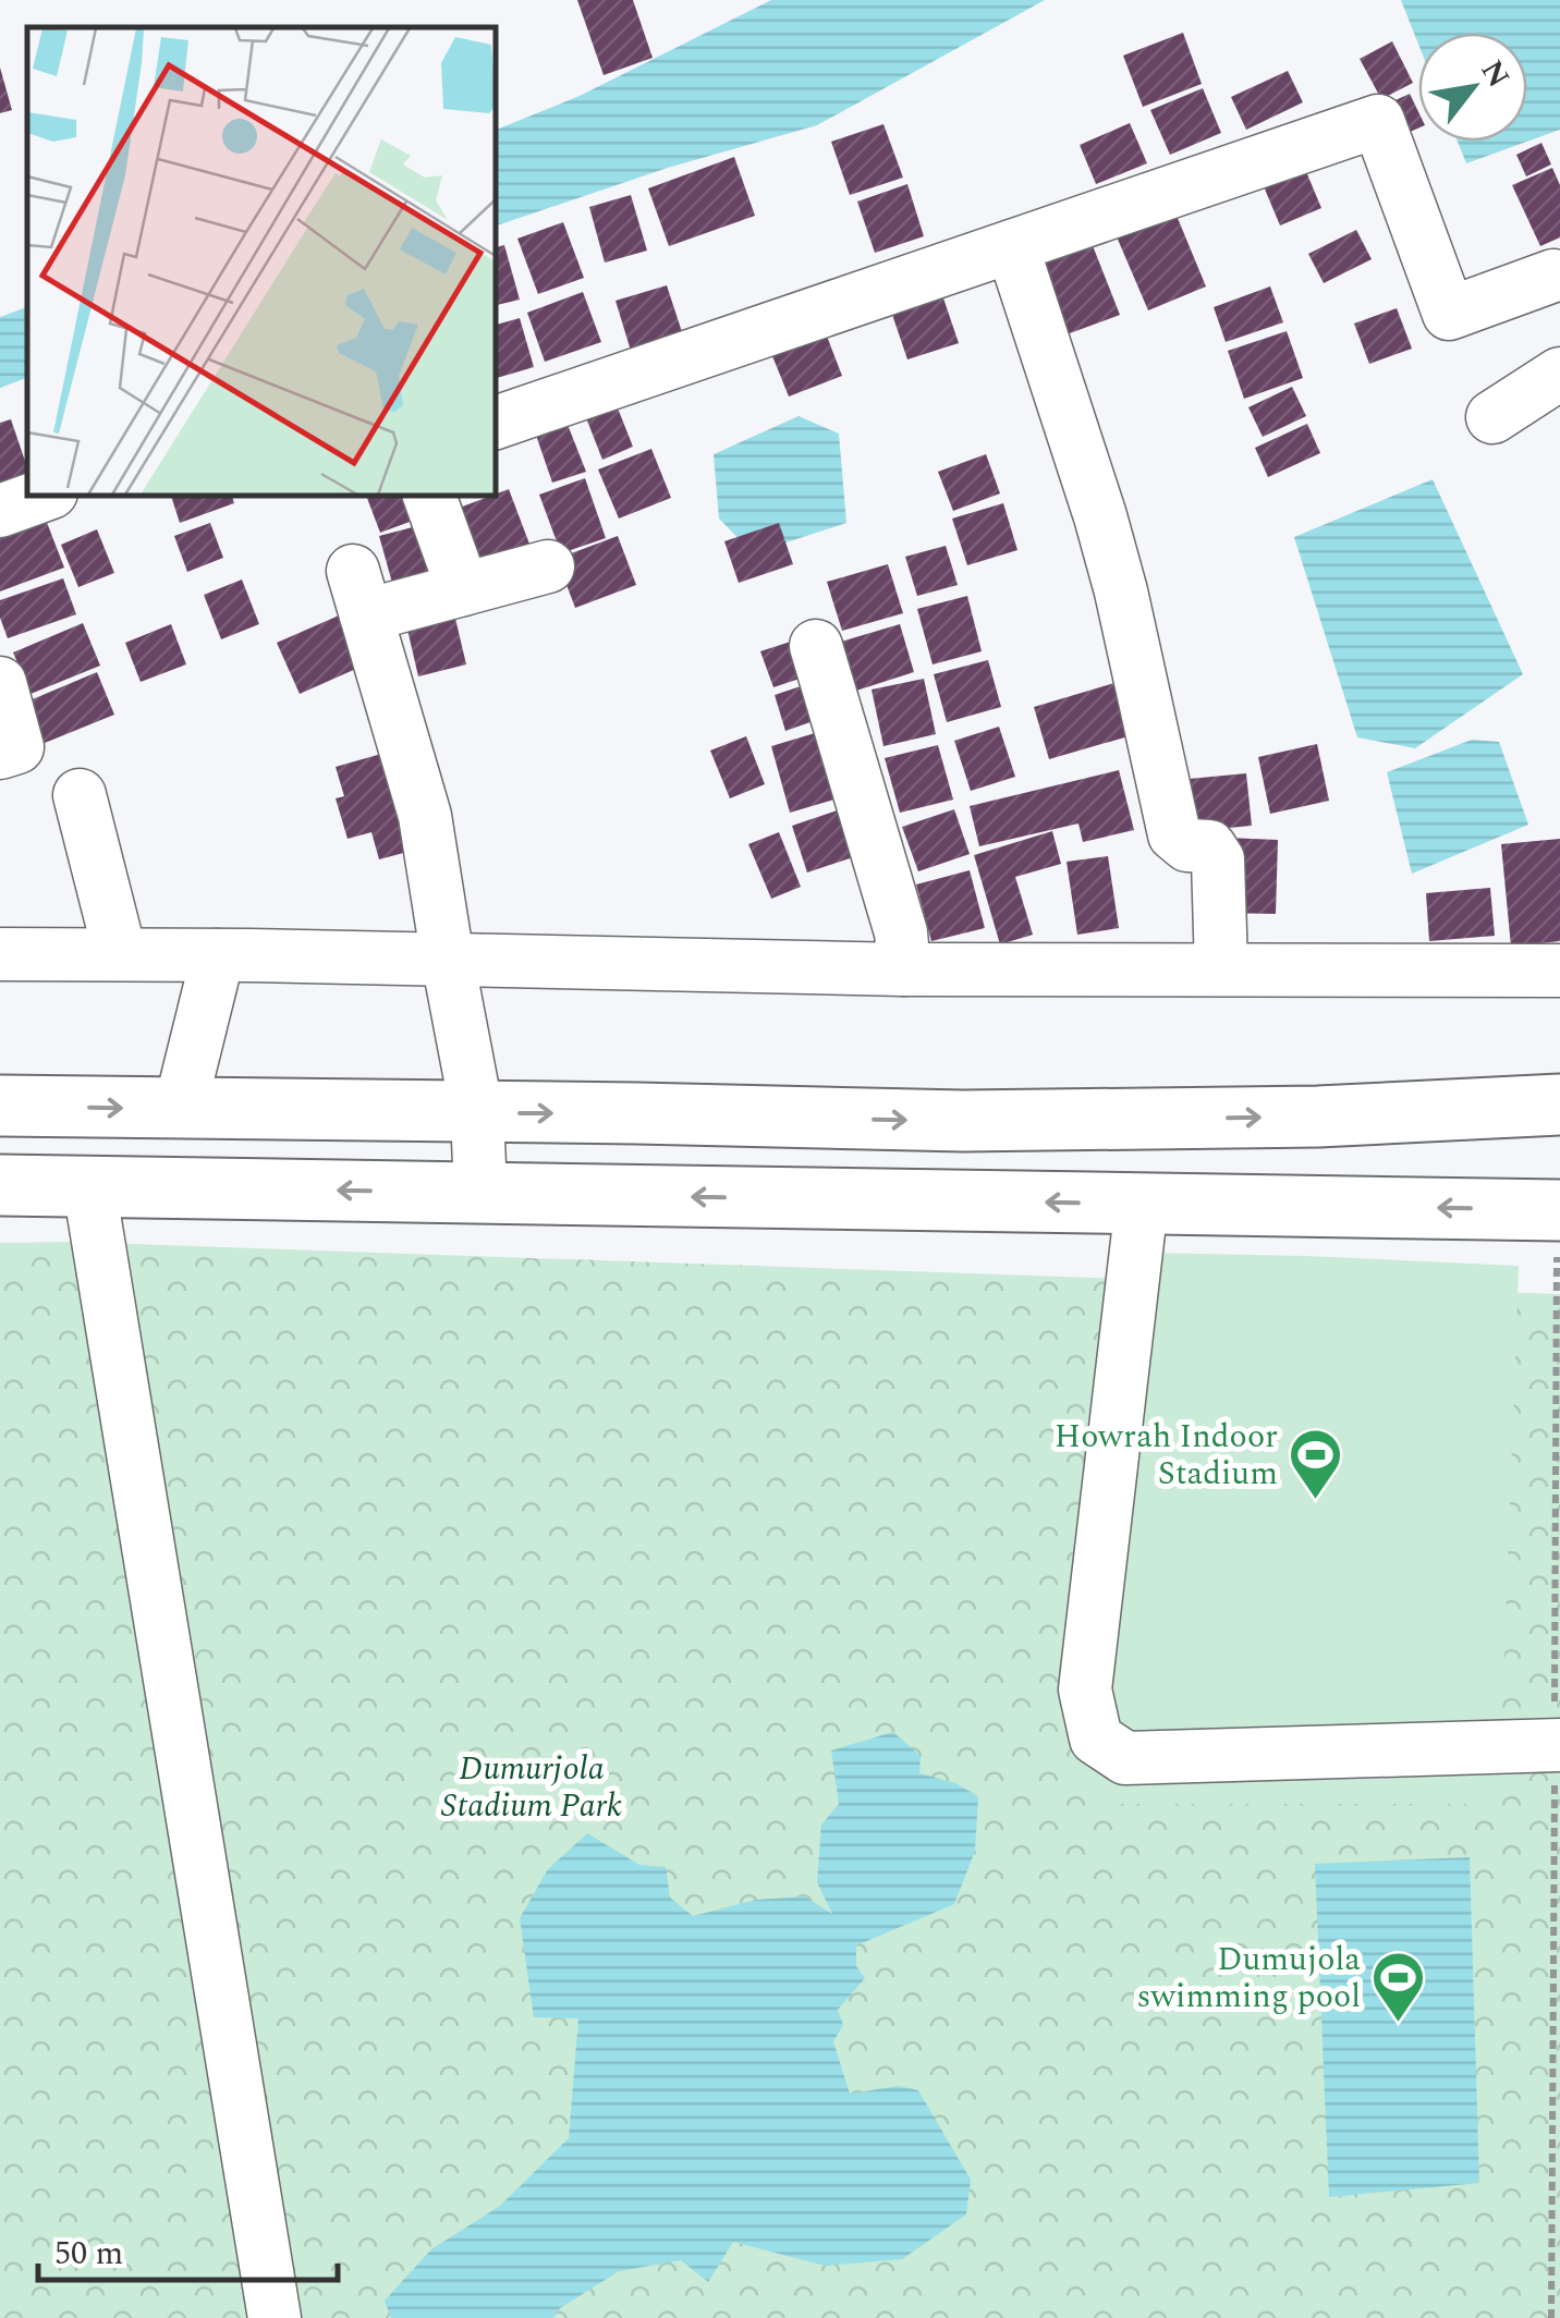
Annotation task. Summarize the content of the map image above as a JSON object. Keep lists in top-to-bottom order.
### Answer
{
  "parks": ["Dumurjola Stadium Park"],
  "places": {
    "sports": ["Howrah Indoor Stadium", "Dumujola swimming pool"]
  },
  "scale_bar": "50 m",
  "north": "top right"
}
